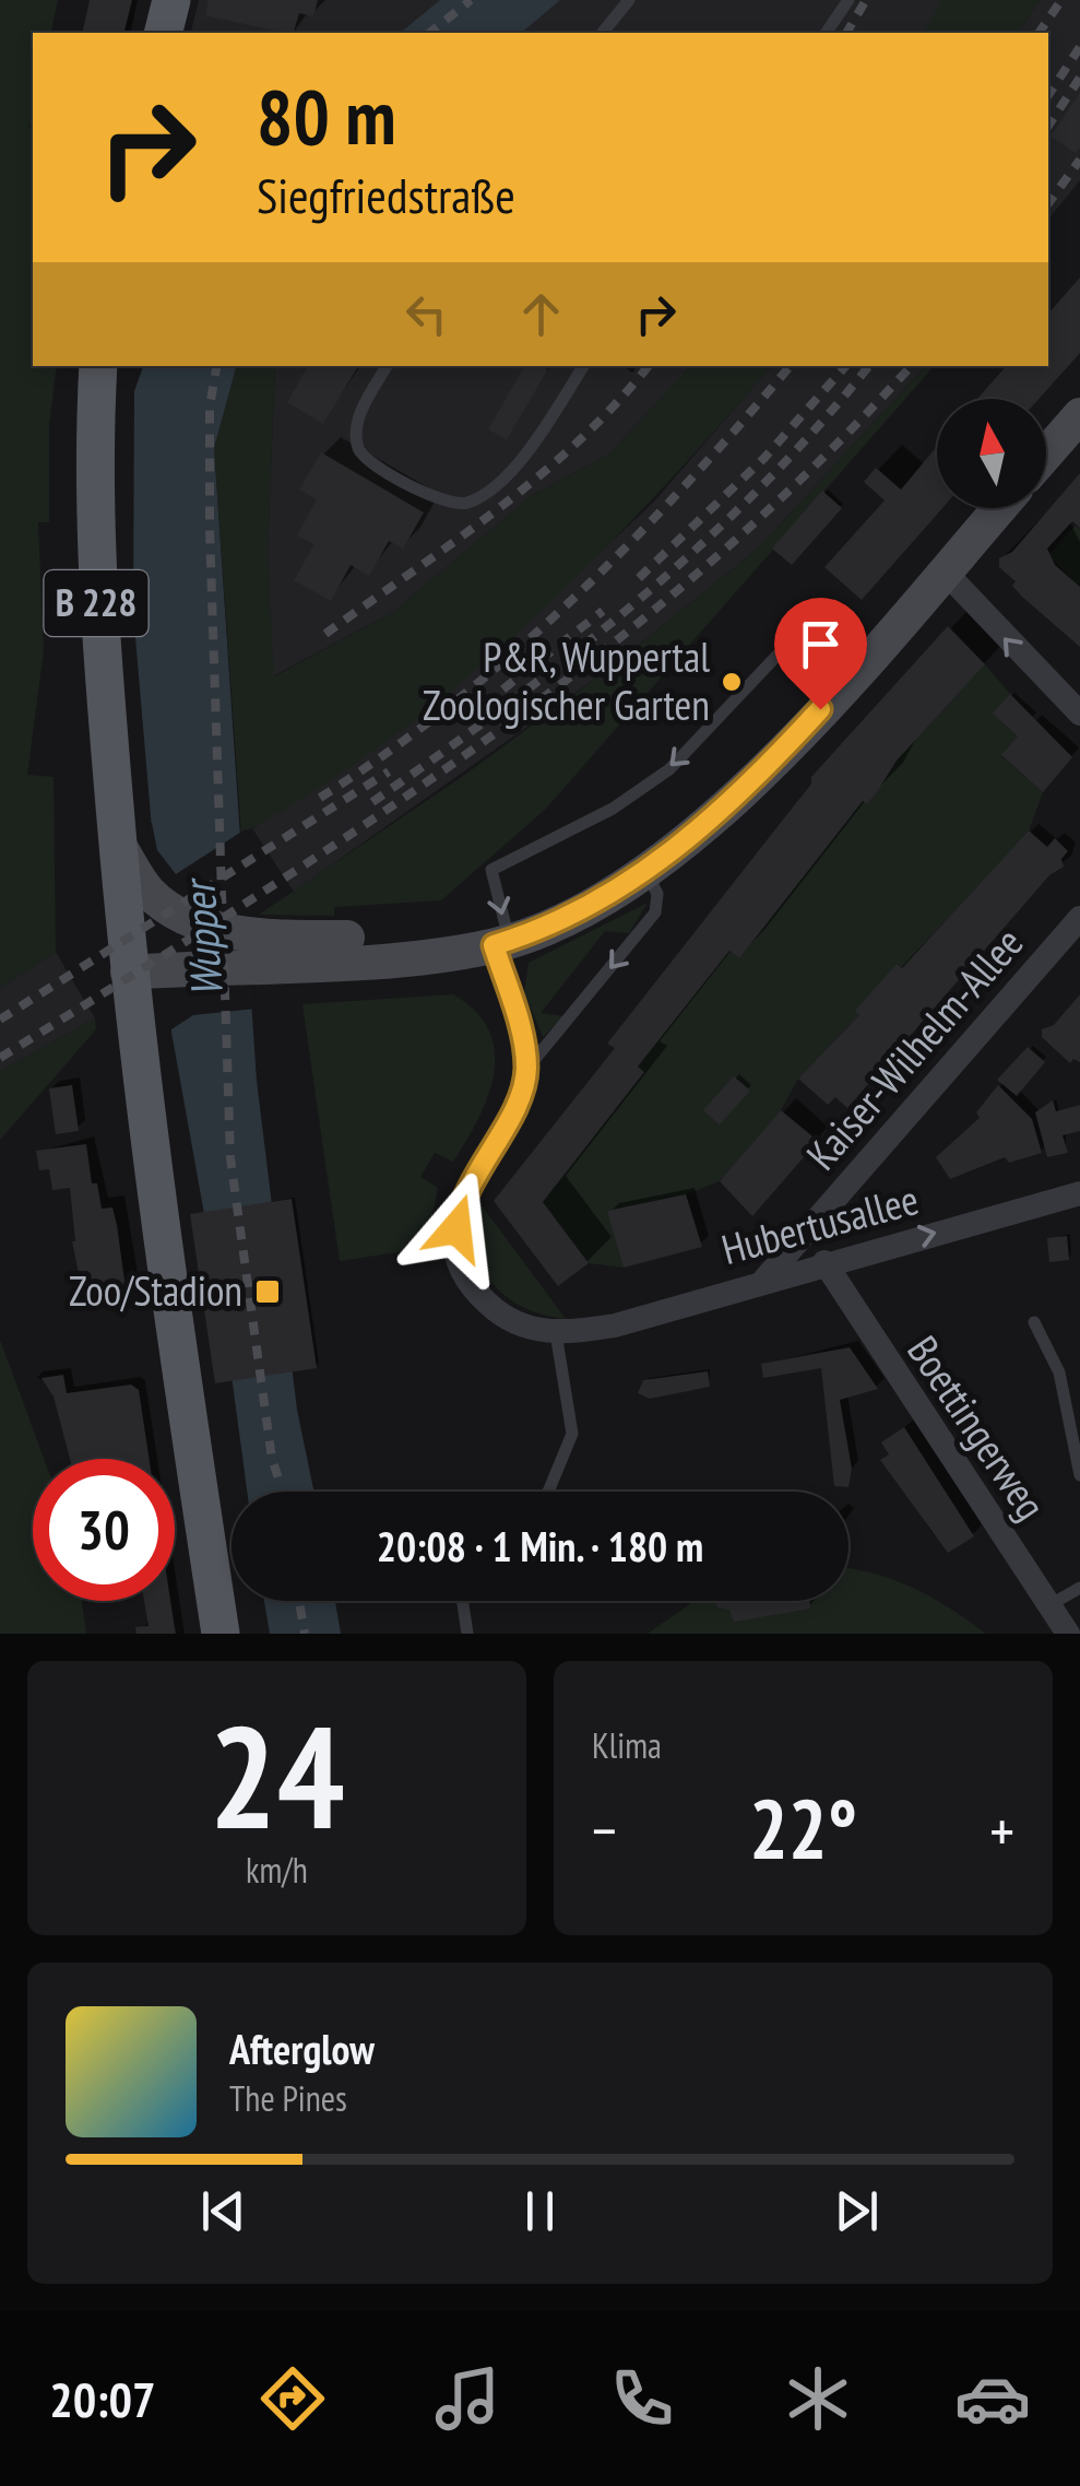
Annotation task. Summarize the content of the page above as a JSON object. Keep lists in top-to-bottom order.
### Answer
{
  "streets": {
    "main road": ["B 228"],
    "street": ["Kaiser-Wilhelm-Allee", "Hubertusallee", "Boettingerweg"]
  },
  "crossings": [
    ["Kaiser-Wilhelm-Allee", "Hubertusallee"],
    ["Hubertusallee", "Boettingerweg"]
  ],
  "one_way": ["Hubertusallee"],
  "water": ["Wupper"],
  "places": {
    "other": ["P&R, Wuppertal Zoologischer Garten"],
    "transit": ["Zoo/Stadion"]
  },
  "north": "top",
  "page": {
    "turn": ["80 m", "Siegfriedstraße"],
    "limit": "30",
    "trip": "20:08 · 1 Min. · 180 m",
    "tile": [
      ["24", "km/h"],
      "Klima"
    ],
    "heat": ["−", "22°", "+"],
    "song": ["Afterglow", "The Pines"],
    "tabs": "20:07"
  }
}
